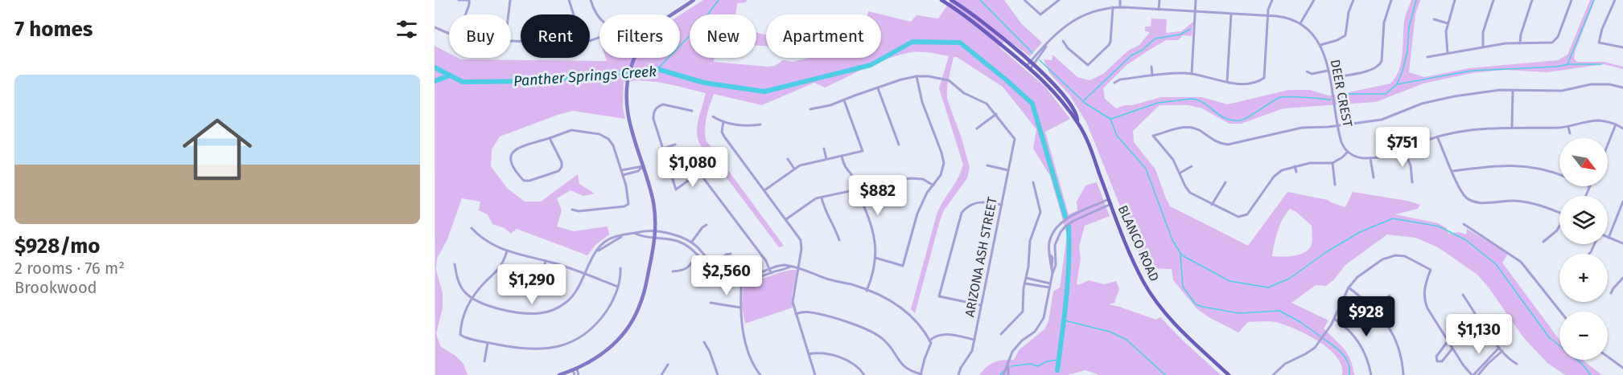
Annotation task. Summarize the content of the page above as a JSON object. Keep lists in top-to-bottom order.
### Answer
{
  "streets": {
    "main road": ["BLANCO ROAD"],
    "street": ["DEER CREST", "ARIZONA ASH STREET"]
  },
  "water": ["Panther Springs Creek"],
  "north": "bottom right",
  "page": {
    "heading": "7 homes",
    "chip": [
      "Buy",
      "Rent",
      "Filters",
      "New",
      "Apartment"
    ],
    "list": [
      {
        "name": "$928/mo",
        "note": "2 rooms · 76 m² · Brookwood"
      }
    ],
    "price": [
      "$751",
      "$1,080",
      "$882",
      "$2,560",
      "$1,290",
      "$928",
      "$1,130"
    ],
    "map_buttons": ["+", "−"]
  }
}
